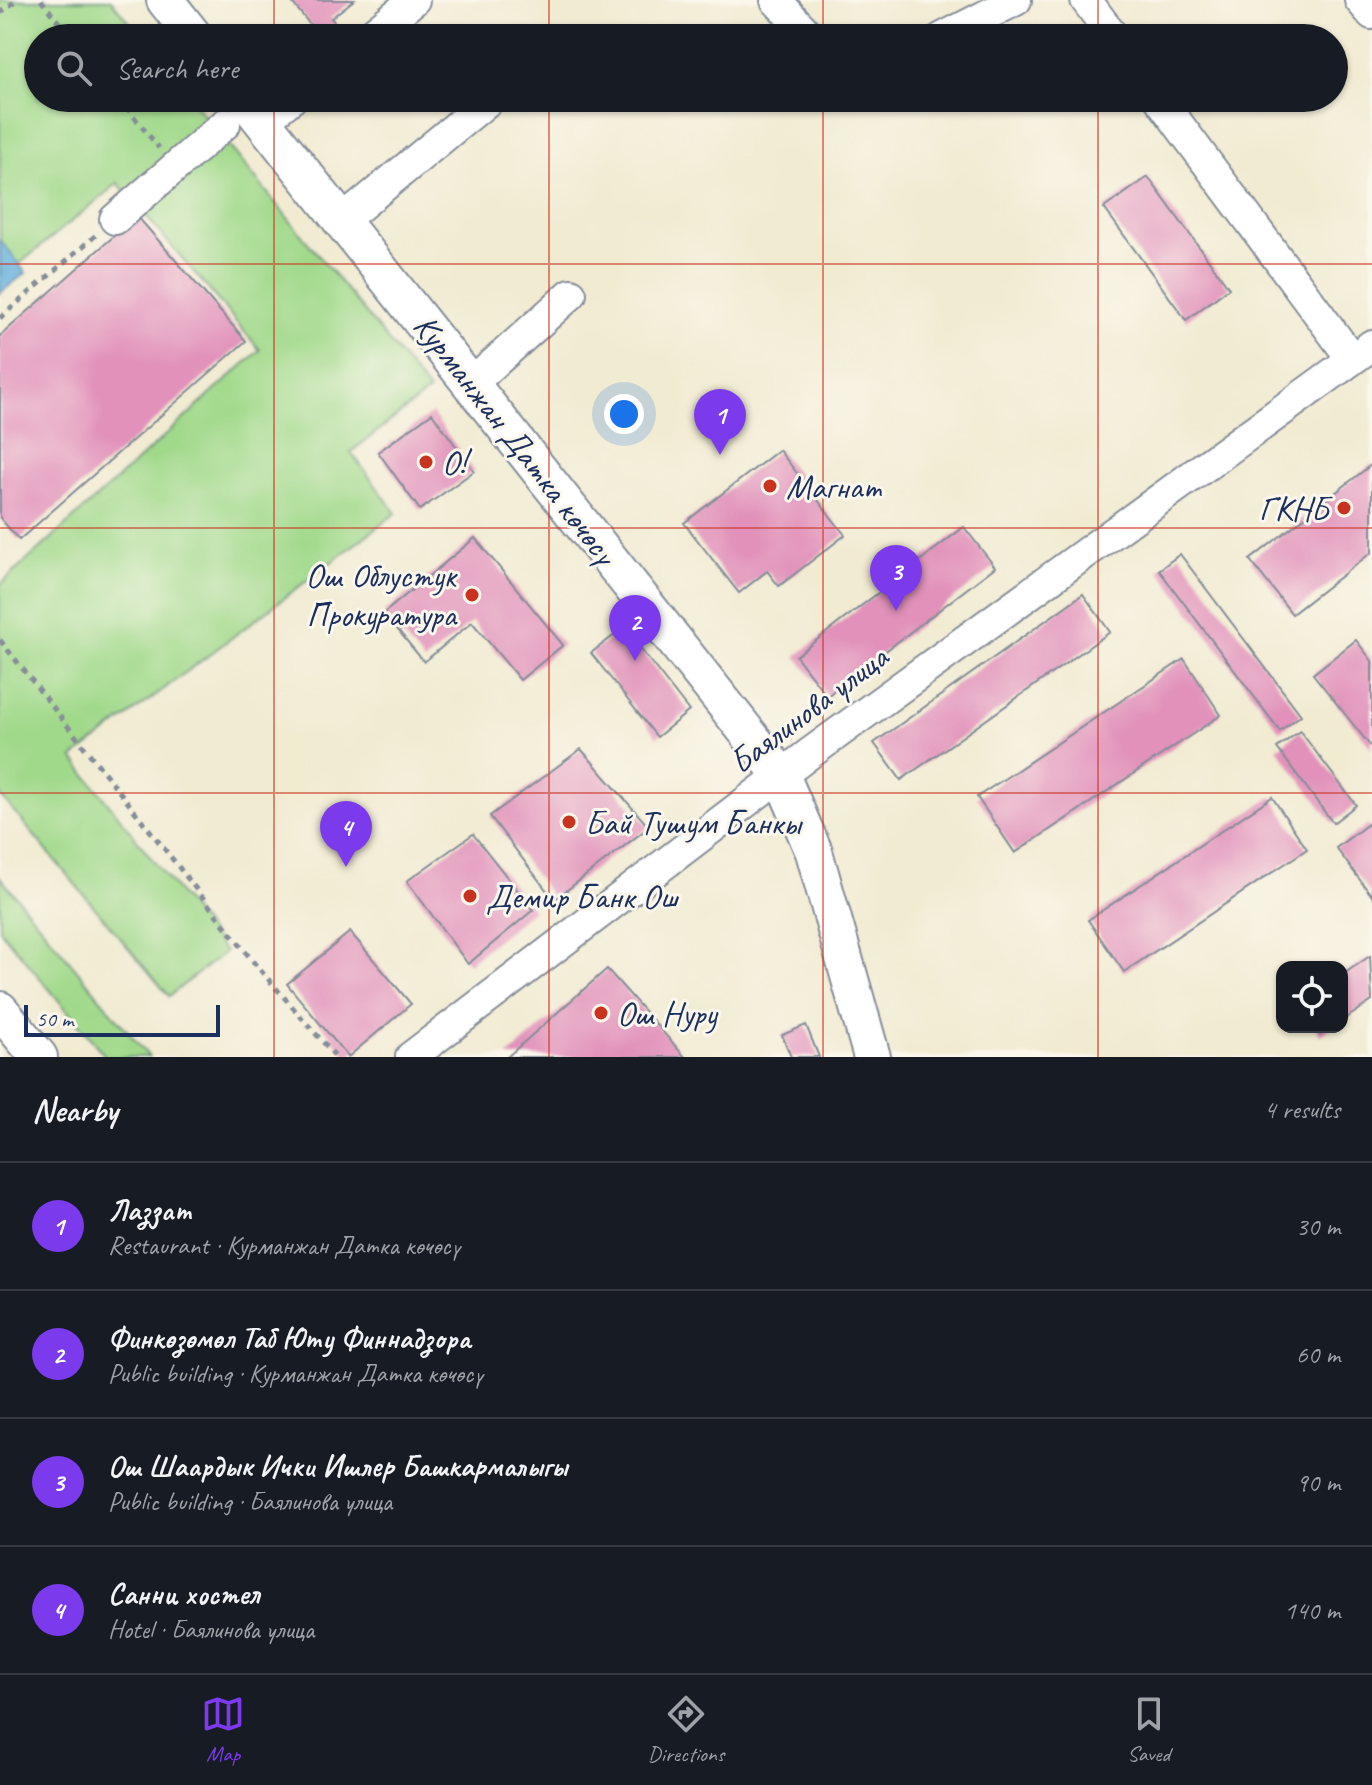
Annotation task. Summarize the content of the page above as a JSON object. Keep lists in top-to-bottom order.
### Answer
{
  "streets": {
    "main road": ["Курманжан Датка көчөсү"],
    "street": ["Баялинова улица"]
  },
  "crossings": [
    ["Курманжан Датка көчөсү", "Баялинова улица"]
  ],
  "places": [
    "О!",
    "Магнат",
    "ГКНБ",
    "Ош Облустук Прокуратура",
    "Бай Тушум Банкы",
    "Демир Банк Ош",
    "Ош Нуру"
  ],
  "scale_bar": "50 m",
  "page": {
    "search": "Search here",
    "pins": [
      "1",
      "3",
      "2",
      "4"
    ],
    "scale": "50 m",
    "heading": ["Nearby", "4 results"],
    "list": [
      {
        "mark": "1",
        "name": "Лаззат",
        "note": "Restaurant · Курманжан Датка көчөсү",
        "value": "30 m"
      },
      {
        "mark": "2",
        "name": "Финкөзөмөл Таб Юту Финнадзора",
        "note": "Public building · Курманжан Датка көчөсү",
        "value": "60 m"
      },
      {
        "mark": "3",
        "name": "Ош Шаардык Ички Ишлер Башкармалыгы",
        "note": "Public building · Баялинова улица",
        "value": "90 m"
      },
      {
        "mark": "4",
        "name": "Санни хостел",
        "note": "Hotel · Баялинова улица",
        "value": "140 m"
      }
    ],
    "nav": ["Map", "Directions", "Saved"]
  }
}
